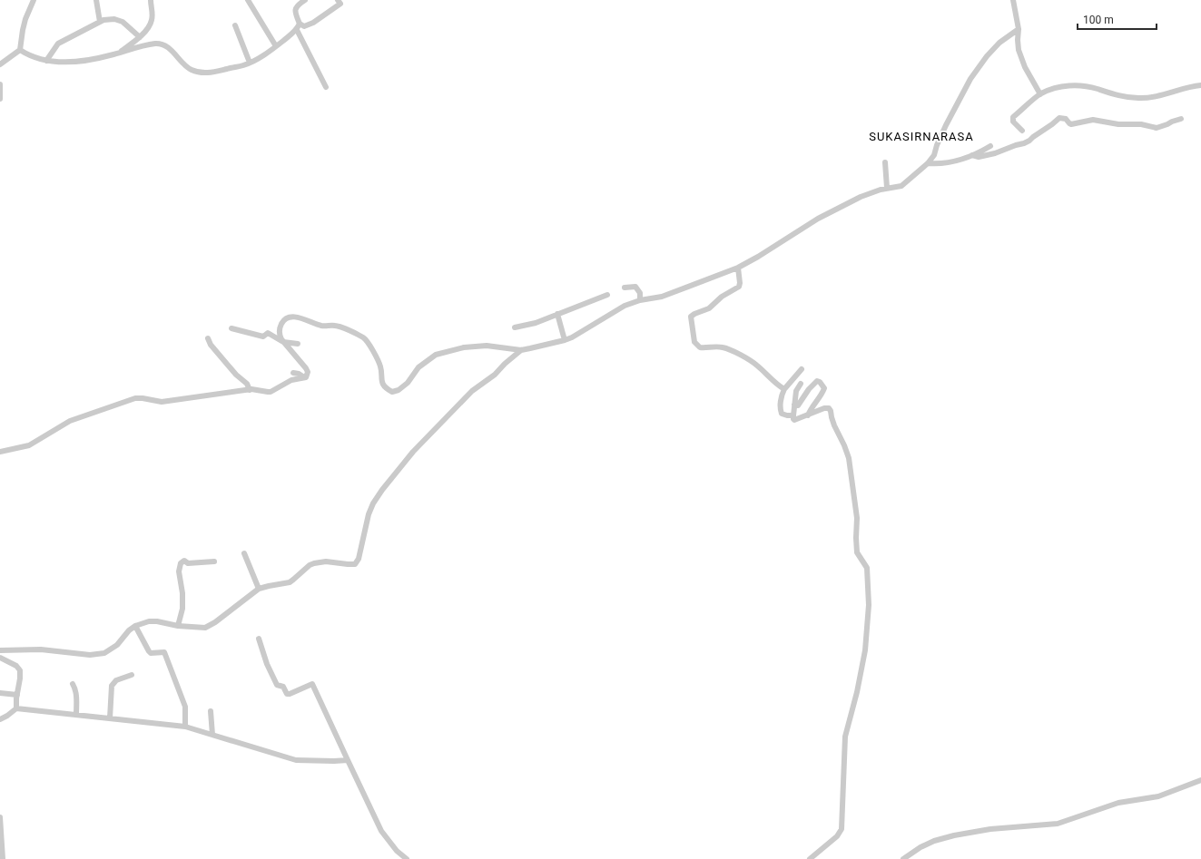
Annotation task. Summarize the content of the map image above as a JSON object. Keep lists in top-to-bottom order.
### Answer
{
  "districts": ["SUKASIRNARASA"],
  "scale_bar": "100 m"
}
